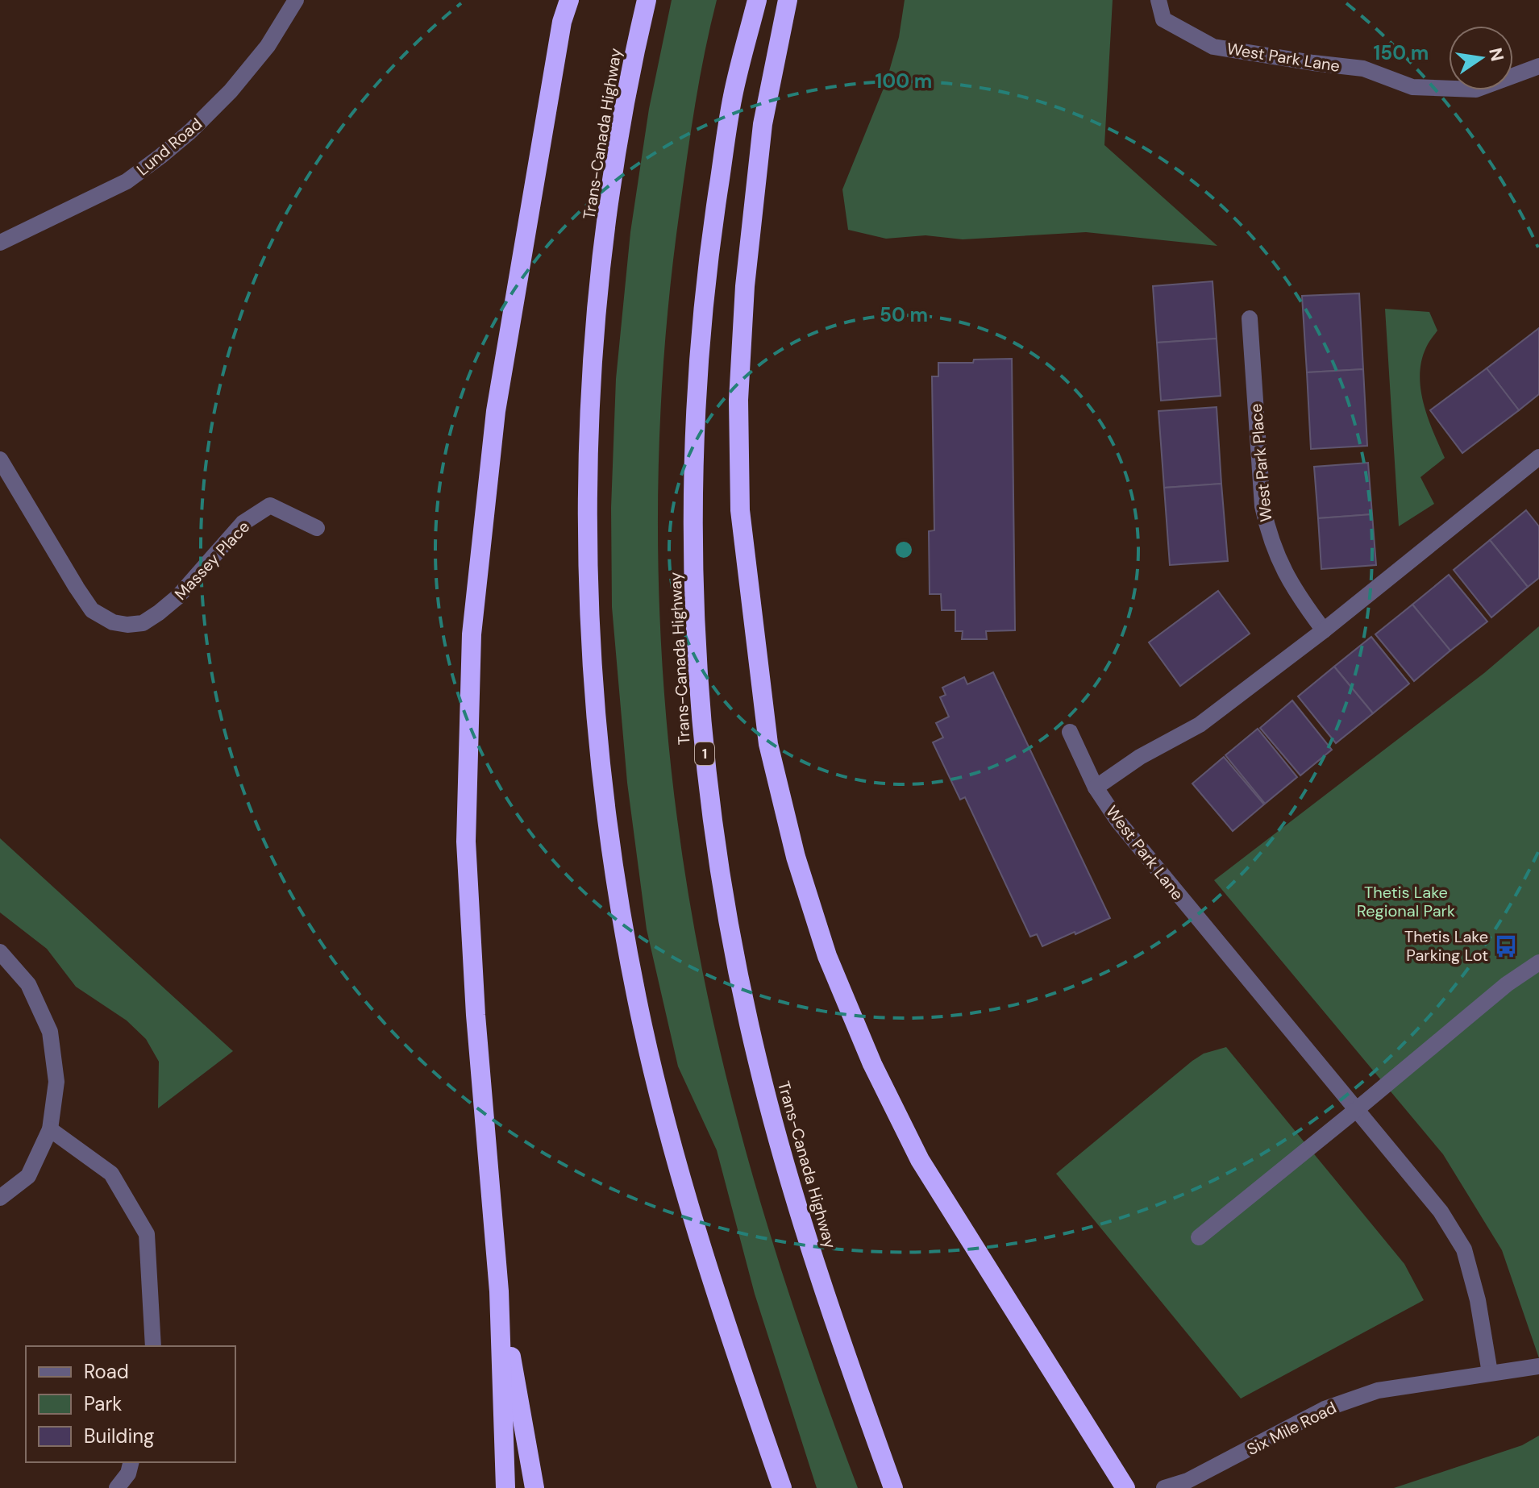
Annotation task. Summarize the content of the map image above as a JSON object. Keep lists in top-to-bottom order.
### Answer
{
  "streets": {
    "highway": ["Trans-Canada Highway", "1"],
    "street": [
      "West Park Lane",
      "Lund Road",
      "West Park Place",
      "Massey Place",
      "Six Mile Road"
    ]
  },
  "crossings": [
    ["West Park Lane", "West Park Place"],
    ["West Park Lane", "Six Mile Road"]
  ],
  "parks": ["Thetis Lake Regional Park"],
  "places": {
    "bus stop": ["Thetis Lake Parking Lot"]
  },
  "legend": ["Road", "Park", "Building"],
  "north": "right",
  "rings": ["150 m", "100 m", "50 m"]
}
